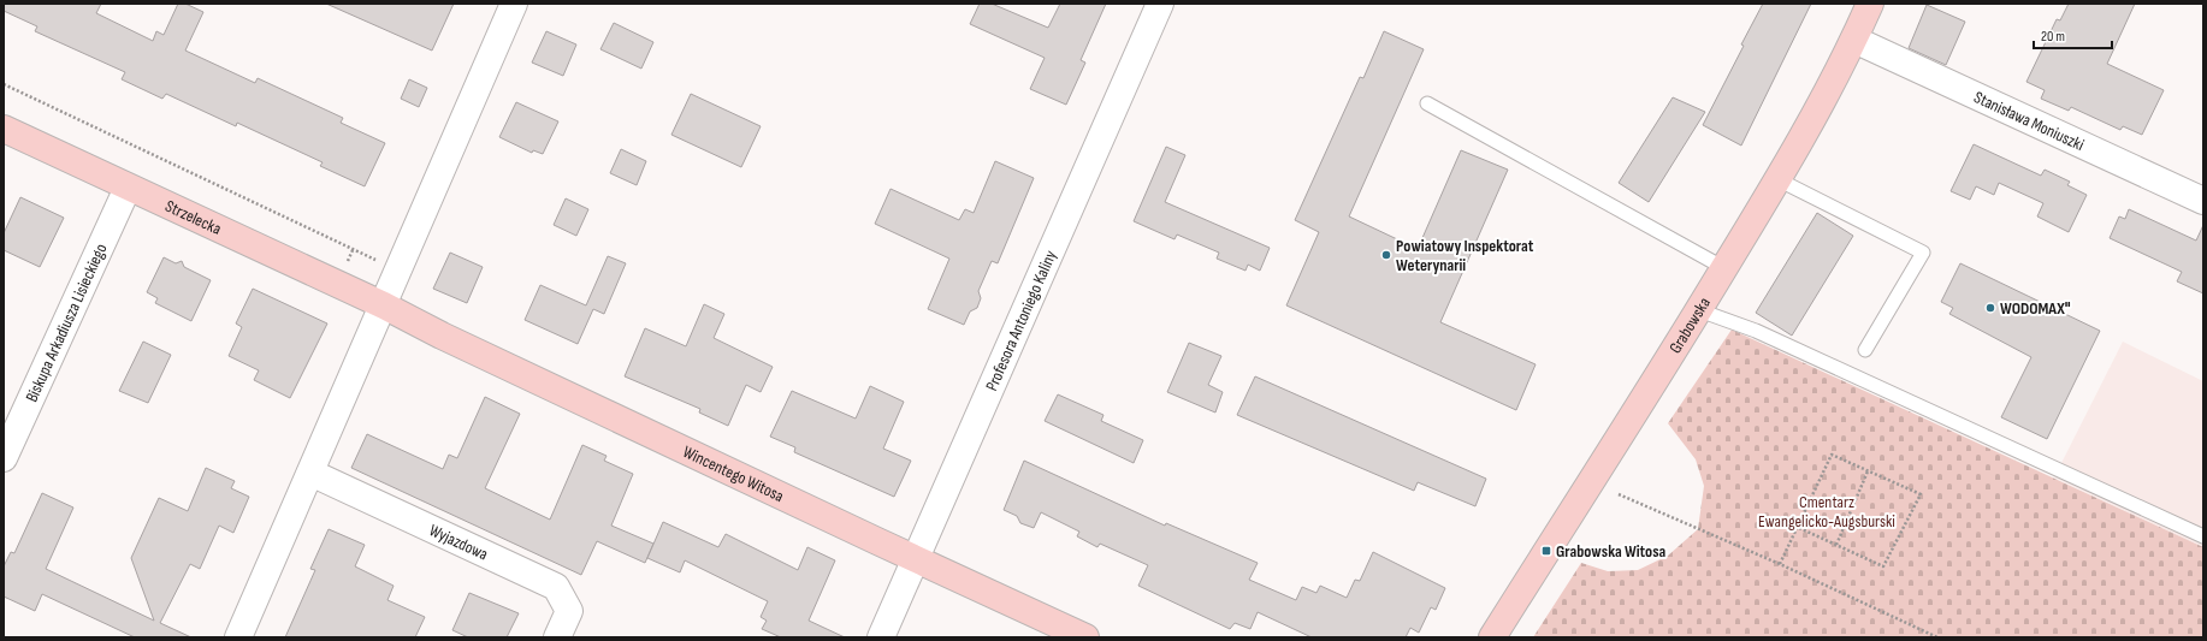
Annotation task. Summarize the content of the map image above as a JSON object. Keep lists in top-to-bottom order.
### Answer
{
  "streets": {
    "street": [
      "Stanisława Moniuszki",
      "Strzelecka",
      "Profesora Antoniego Kaliny",
      "Biskupa Arkadiusza Lisieckiego",
      "Grabowska",
      "Wincentego Witosa",
      "Wyjazdowa"
    ]
  },
  "crossings": [
    ["Stanisława Moniuszki", "Grabowska"],
    ["Strzelecka", "Biskupa Arkadiusza Lisieckiego"],
    ["Strzelecka", "Wincentego Witosa"],
    ["Profesora Antoniego Kaliny", "Wincentego Witosa"]
  ],
  "parks": ["Cmentarz Ewangelicko-Augsburski"],
  "places": {
    "other": ["Powiatowy Inspektorat Weterynarii", "WODOMAX\""],
    "transit": ["Grabowska Witosa"]
  },
  "scale_bar": "20 m"
}
